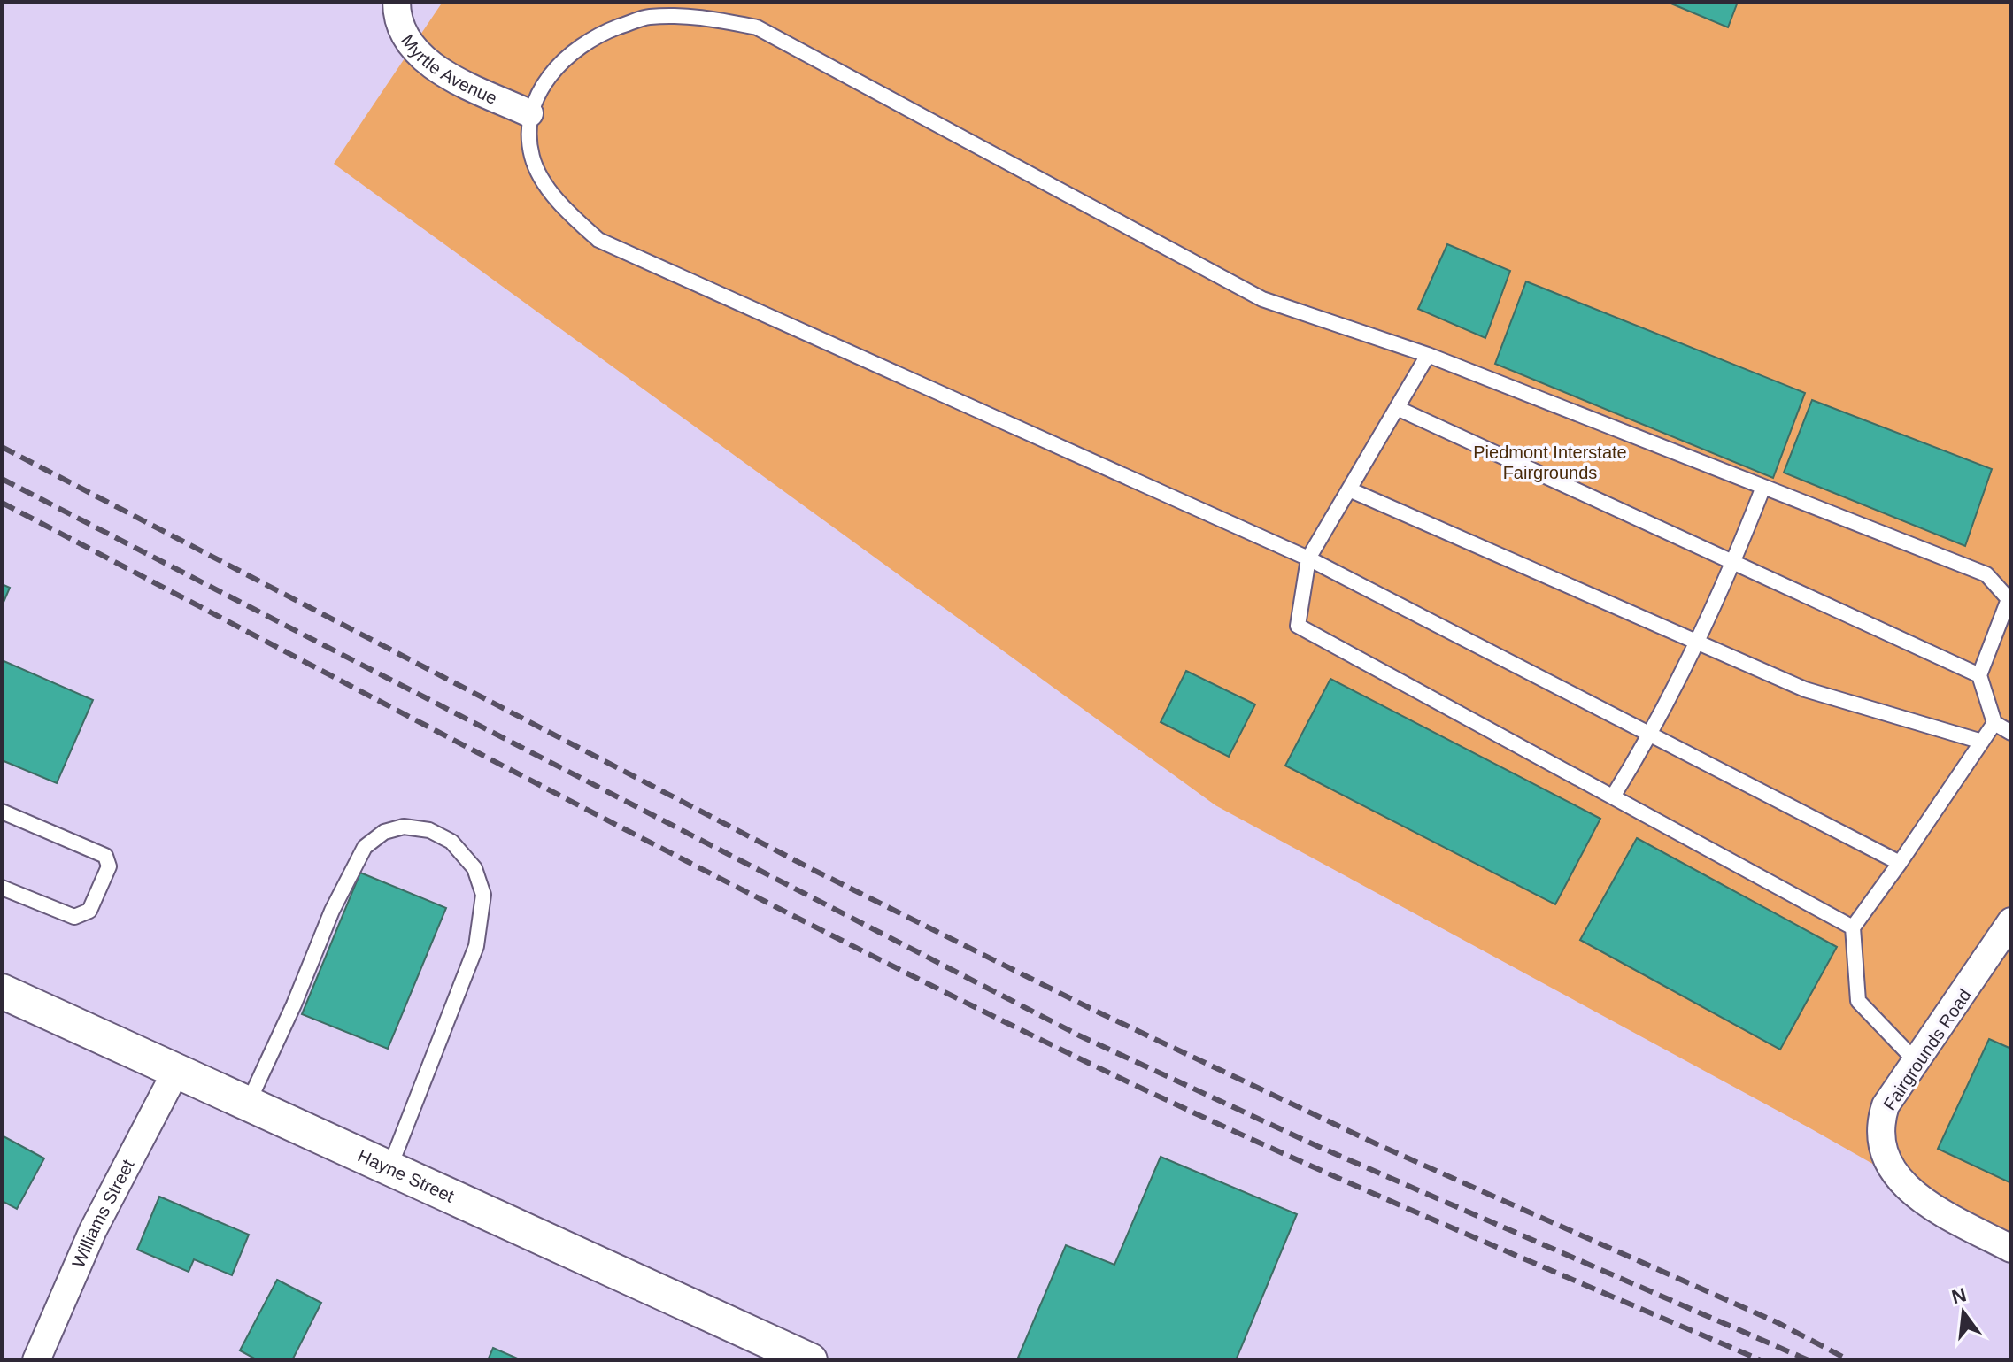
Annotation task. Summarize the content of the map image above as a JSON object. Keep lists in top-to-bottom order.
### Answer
{
  "streets": {
    "street": [
      "Myrtle Avenue",
      "Fairgrounds Road",
      "Hayne Street",
      "Williams Street"
    ]
  },
  "crossings": [
    ["Hayne Street", "Williams Street"]
  ],
  "parks": ["Piedmont Interstate Fairgrounds"],
  "north": "top"
}
